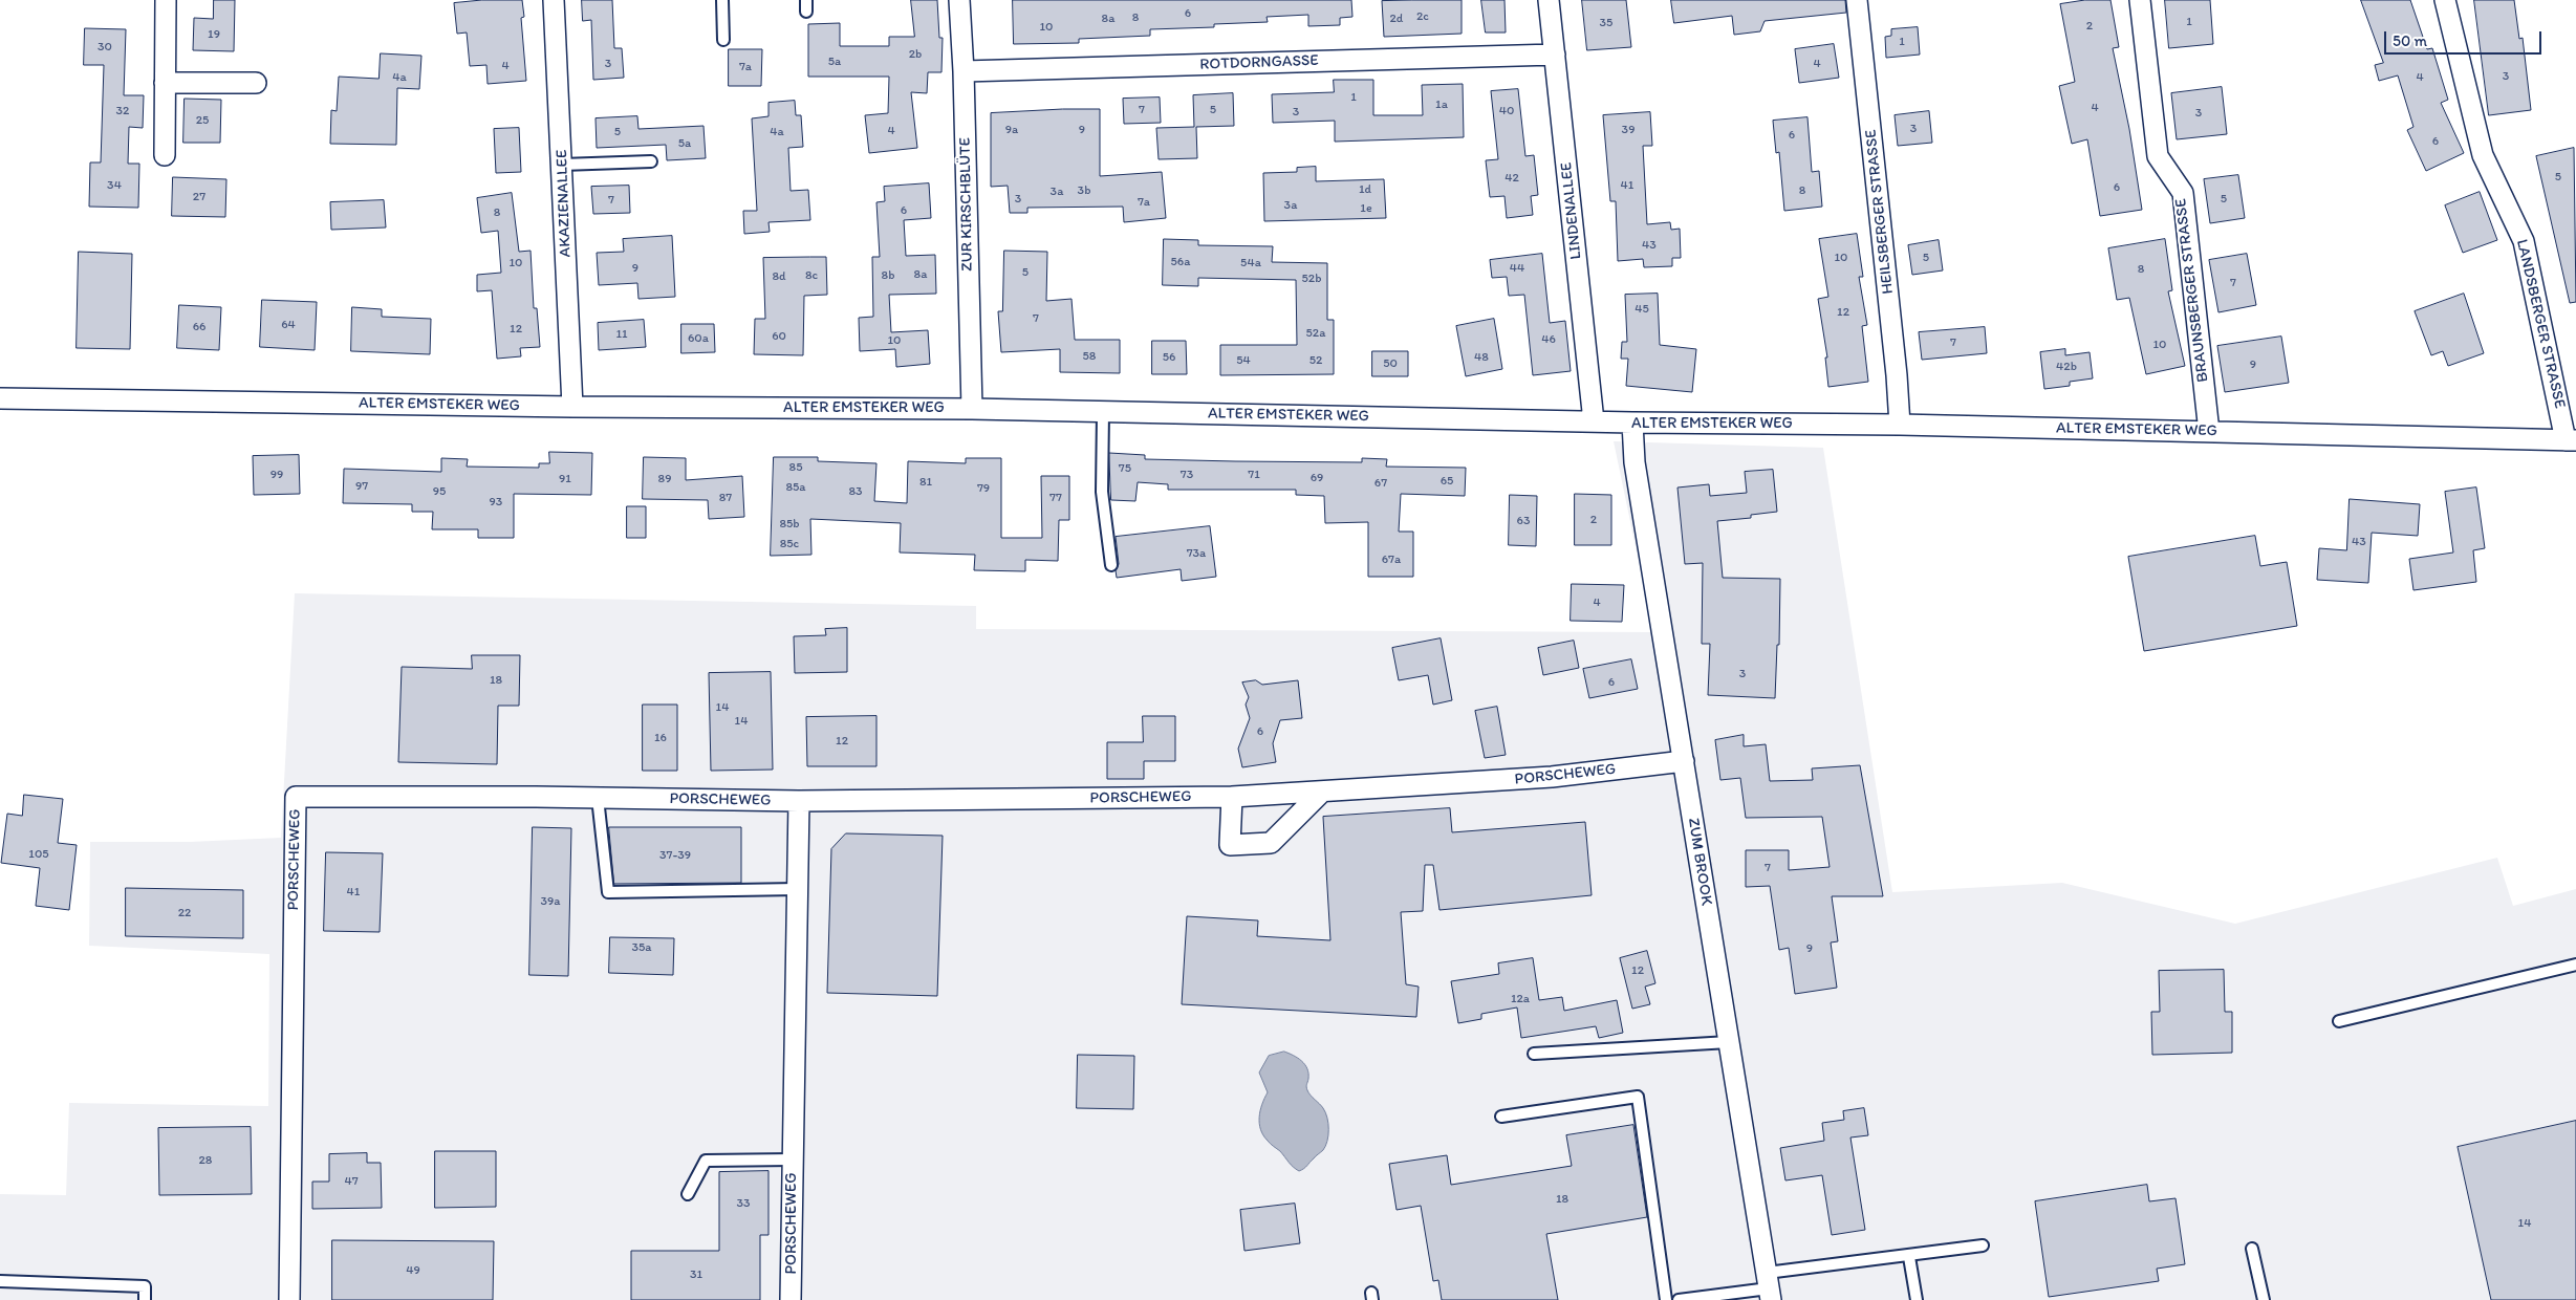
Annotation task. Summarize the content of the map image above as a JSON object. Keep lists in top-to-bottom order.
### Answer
{
  "streets": {
    "street": [
      "ROTDORNGASSE",
      "AKAZIENALLEE",
      "ZUR KIRSCHBLÜTE",
      "LINDENALLEE",
      "HEILSBERGER STRASSE",
      "BRAUNSBERGER STRASSE",
      "LANDSBERGER STRASSE",
      "ALTER EMSTEKER WEG",
      "PORSCHEWEG",
      "ZUM BROOK"
    ]
  },
  "crossings": [
    ["ROTDORNGASSE", "ZUR KIRSCHBLÜTE"],
    ["ROTDORNGASSE", "LINDENALLEE"],
    ["AKAZIENALLEE", "ALTER EMSTEKER WEG"],
    ["ZUR KIRSCHBLÜTE", "ALTER EMSTEKER WEG"],
    ["LINDENALLEE", "ALTER EMSTEKER WEG"],
    ["HEILSBERGER STRASSE", "ALTER EMSTEKER WEG"],
    ["BRAUNSBERGER STRASSE", "ALTER EMSTEKER WEG"],
    ["LANDSBERGER STRASSE", "ALTER EMSTEKER WEG"],
    ["ALTER EMSTEKER WEG", "ZUM BROOK"],
    ["PORSCHEWEG", "ZUM BROOK"]
  ],
  "house_numbers": [
    "6",
    "2c",
    "8",
    "8a",
    "2d",
    "1",
    "35",
    "2",
    "10",
    "19",
    "1",
    "30",
    "2b",
    "5a",
    "3",
    "4",
    "4",
    "7a",
    "3",
    "4a",
    "4",
    "1",
    "1a",
    "4",
    "7",
    "5",
    "32",
    "40",
    "3",
    "3",
    "25",
    "3",
    "9a",
    "9",
    "39",
    "4",
    "5",
    "4a",
    "6",
    "6",
    "5a",
    "5",
    "42",
    "34",
    "41",
    "6",
    "1d",
    "3b",
    "8",
    "3a",
    "27",
    "3",
    "5",
    "7",
    "7a",
    "3a",
    "1e",
    "6",
    "8",
    "43",
    "10",
    "5",
    "56a",
    "10",
    "54a",
    "9",
    "44",
    "8",
    "5",
    "8a",
    "8c",
    "8b",
    "8d",
    "52b",
    "7",
    "45",
    "12",
    "7",
    "64",
    "66",
    "12",
    "52a",
    "11",
    "60",
    "60a",
    "46",
    "10",
    "7",
    "10",
    "58",
    "56",
    "48",
    "54",
    "52",
    "50",
    "9",
    "42b",
    "85",
    "75",
    "99",
    "73",
    "71",
    "69",
    "91",
    "89",
    "65",
    "81",
    "67",
    "97",
    "85a",
    "79",
    "95",
    "83",
    "87",
    "77",
    "93",
    "2",
    "63",
    "85b",
    "43",
    "85c",
    "73a",
    "67a",
    "4",
    "3",
    "18",
    "6",
    "14",
    "14",
    "6",
    "16",
    "12",
    "105",
    "37-39",
    "7",
    "41",
    "39a",
    "22",
    "35a",
    "9",
    "12",
    "12a",
    "28",
    "47",
    "18",
    "33",
    "14",
    "49",
    "31"
  ],
  "scale_bar": "50 m"
}
